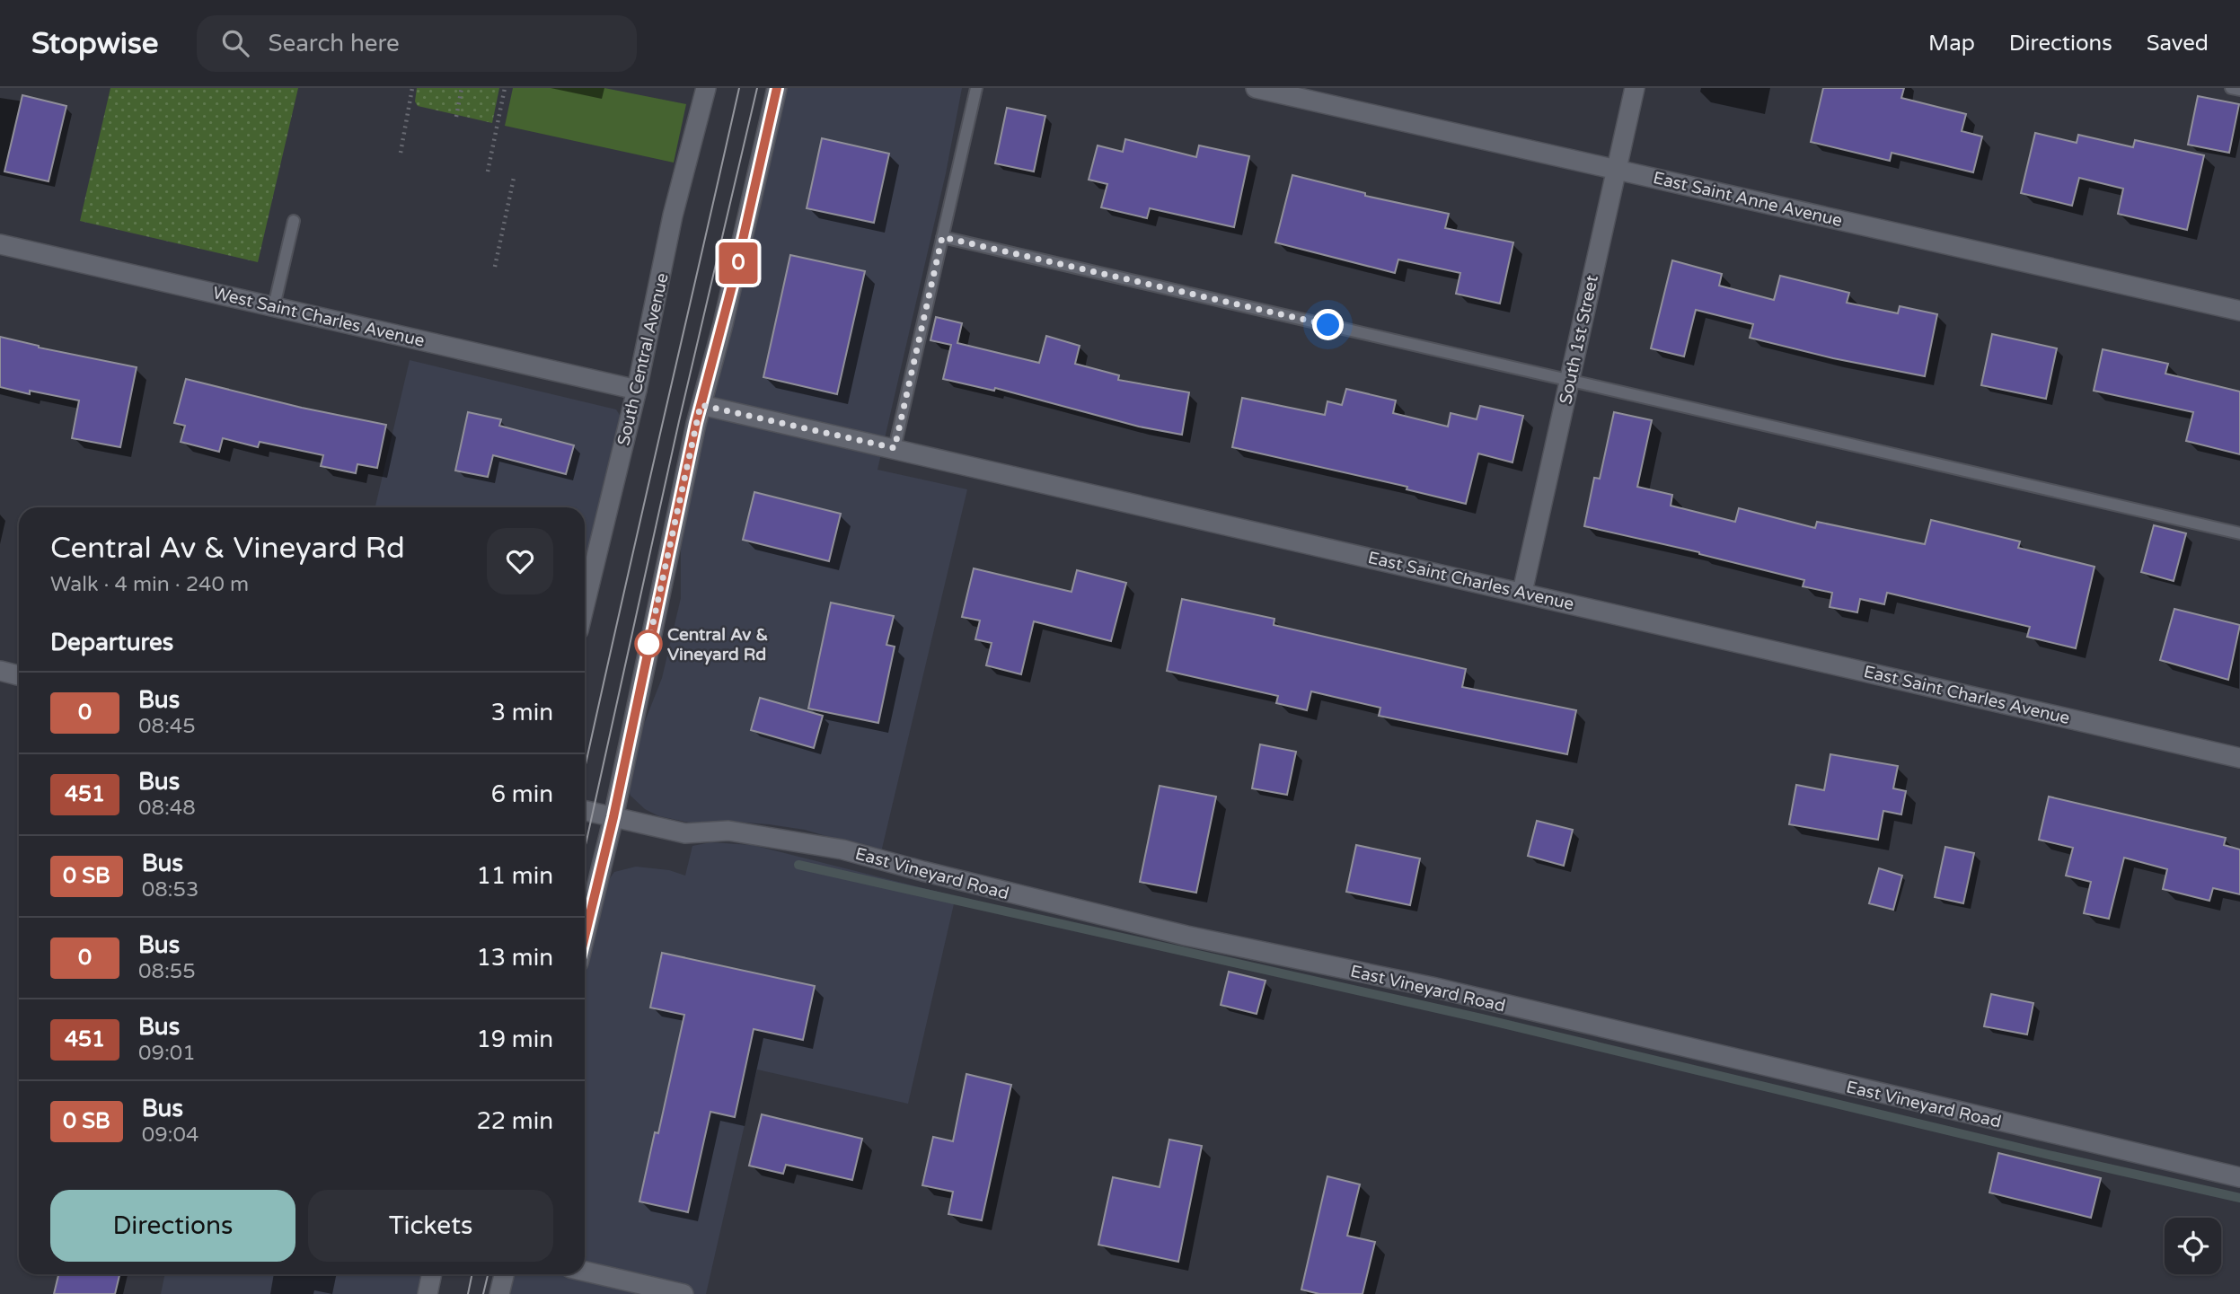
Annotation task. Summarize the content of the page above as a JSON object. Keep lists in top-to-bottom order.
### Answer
{
  "streets": {
    "street": [
      "East Saint Anne Avenue",
      "West Saint Charles Avenue",
      "South 1st Street",
      "South Central Avenue",
      "East Saint Charles Avenue",
      "East Vineyard Road"
    ]
  },
  "crossings": [
    ["East Saint Anne Avenue", "South 1st Street"],
    ["West Saint Charles Avenue", "South Central Avenue"],
    ["South 1st Street", "East Saint Charles Avenue"]
  ],
  "places": ["Central Av & Vineyard Rd"],
  "lines": ["bus line 0"],
  "page": {
    "header": "Stopwise",
    "search": "Search here",
    "nav": ["Map", "Directions", "Saved"],
    "on_map": "0",
    "heading": [
      ["Central Av & Vineyard Rd", "Walk · 4 min · 240 m"],
      "Departures"
    ],
    "list": [
      {
        "mark": "0",
        "name": "Bus",
        "note": "08:45",
        "value": "3 min"
      },
      {
        "mark": "451",
        "name": "Bus",
        "note": "08:48",
        "value": "6 min"
      },
      {
        "mark": "0 SB",
        "name": "Bus",
        "note": "08:53",
        "value": "11 min"
      },
      {
        "mark": "0",
        "name": "Bus",
        "note": "08:55",
        "value": "13 min"
      },
      {
        "mark": "451",
        "name": "Bus",
        "note": "09:01",
        "value": "19 min"
      },
      {
        "mark": "0 SB",
        "name": "Bus",
        "note": "09:04",
        "value": "22 min"
      }
    ],
    "buttons": ["Directions", "Tickets"]
  }
}
